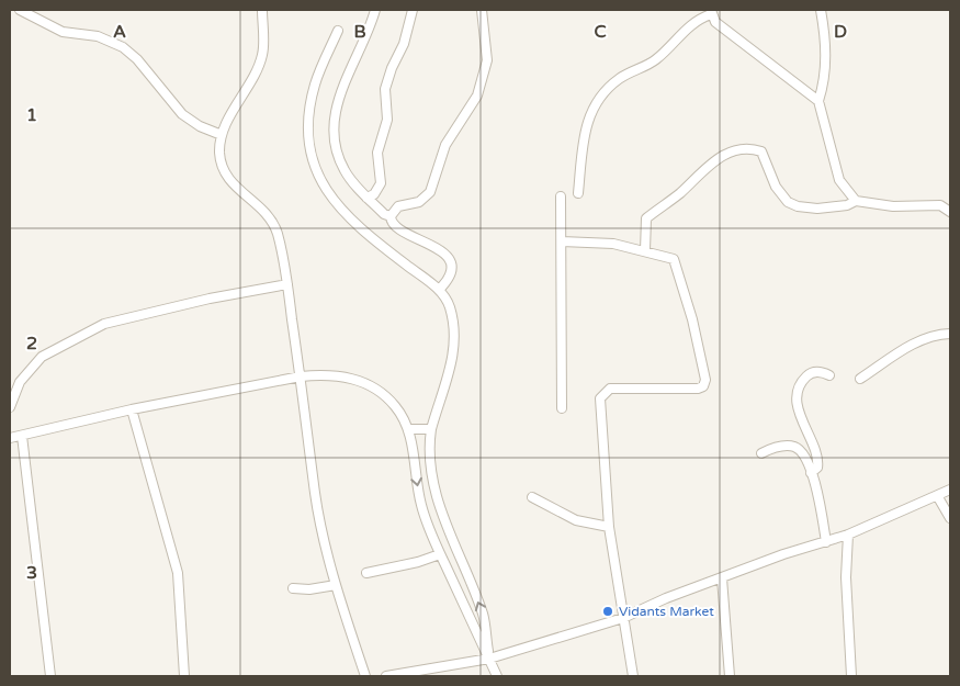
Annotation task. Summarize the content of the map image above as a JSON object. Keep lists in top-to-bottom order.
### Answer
{
  "places": ["Vidants Market"],
  "grid": {
    "columns": [
      "A",
      "B",
      "C",
      "D"
    ],
    "rows": ["1", "2", "3"]
  }
}
